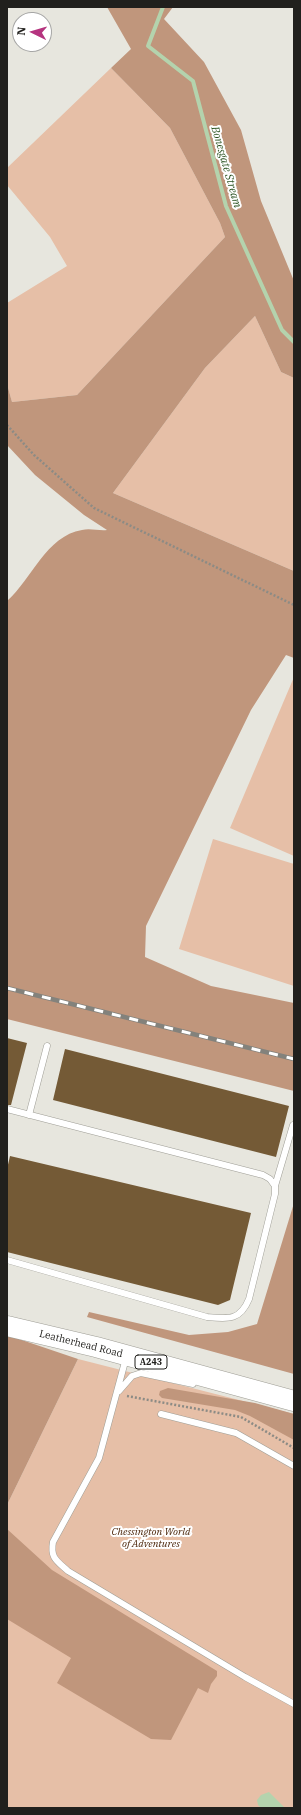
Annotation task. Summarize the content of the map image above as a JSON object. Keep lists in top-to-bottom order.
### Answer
{
  "streets": {
    "highway": ["Leatherhead Road", "A243"]
  },
  "water": ["Bonesgate Stream"],
  "parks": ["Chessington World of Adventures"],
  "north": "left"
}
